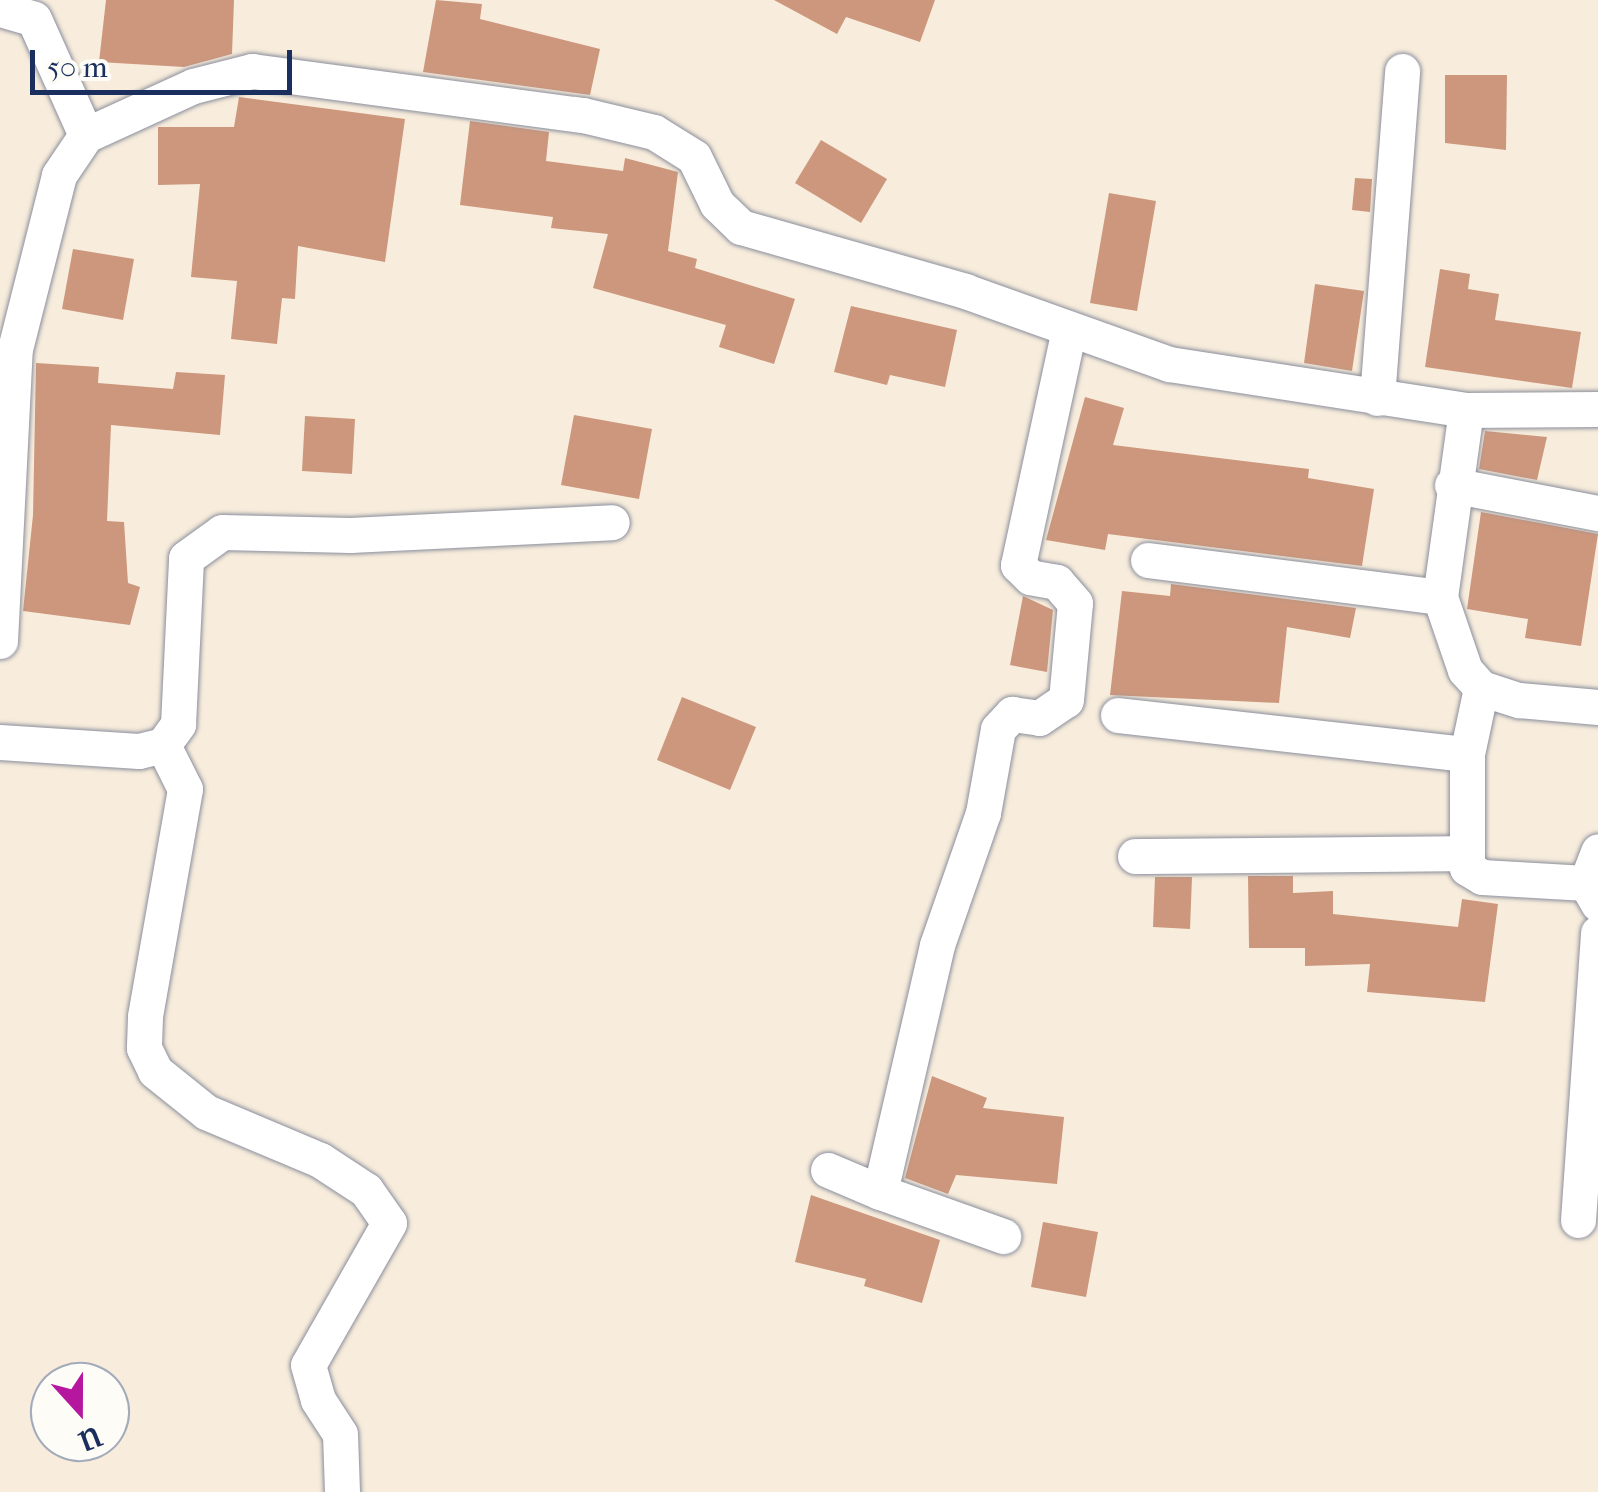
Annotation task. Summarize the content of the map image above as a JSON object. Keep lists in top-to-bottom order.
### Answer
{
  "scale_bar": "50 m",
  "north": "bottom"
}
